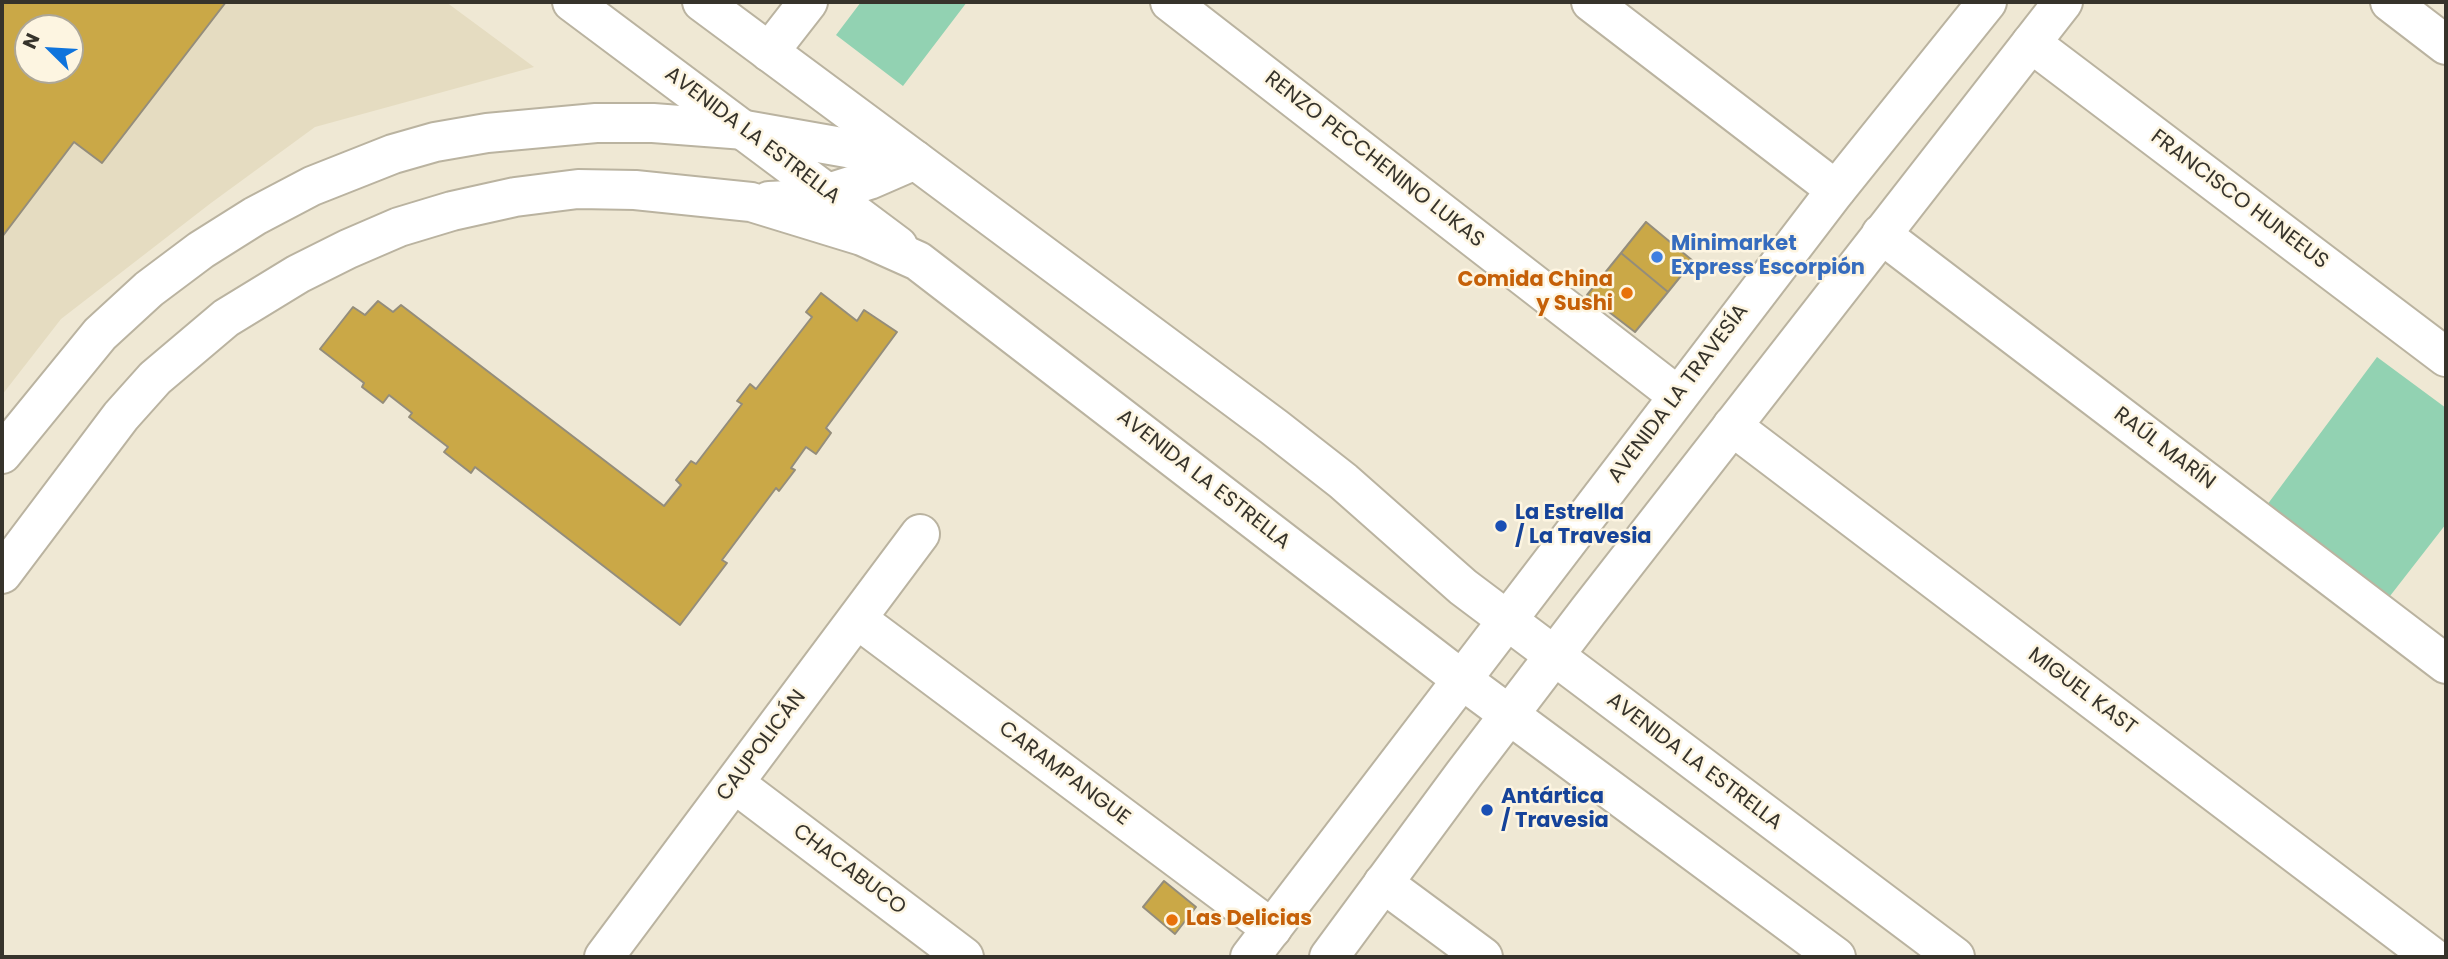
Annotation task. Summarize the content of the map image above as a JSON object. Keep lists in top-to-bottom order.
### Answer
{
  "streets": {
    "street": [
      "AVENIDA LA ESTRELLA",
      "RENZO PECCHENINO LUKAS",
      "FRANCISCO HUNEEUS",
      "AVENIDA LA TRAVESÍA",
      "RAÚL MARÍN",
      "MIGUEL KAST",
      "CAUPOLICÁN",
      "CARAMPANGUE",
      "CHACABUCO"
    ]
  },
  "crossings": [
    ["AVENIDA LA ESTRELLA", "AVENIDA LA TRAVESÍA"],
    ["RENZO PECCHENINO LUKAS", "AVENIDA LA TRAVESÍA"],
    ["AVENIDA LA TRAVESÍA", "CARAMPANGUE"],
    ["CAUPOLICÁN", "CARAMPANGUE"],
    ["CAUPOLICÁN", "CHACABUCO"]
  ],
  "places": [
    "Minimarket Express Escorpión",
    "Comida China y Sushi",
    "La Estrella / La Travesia",
    "Antártica / Travesia",
    "Las Delicias"
  ],
  "north": "top left"
}
